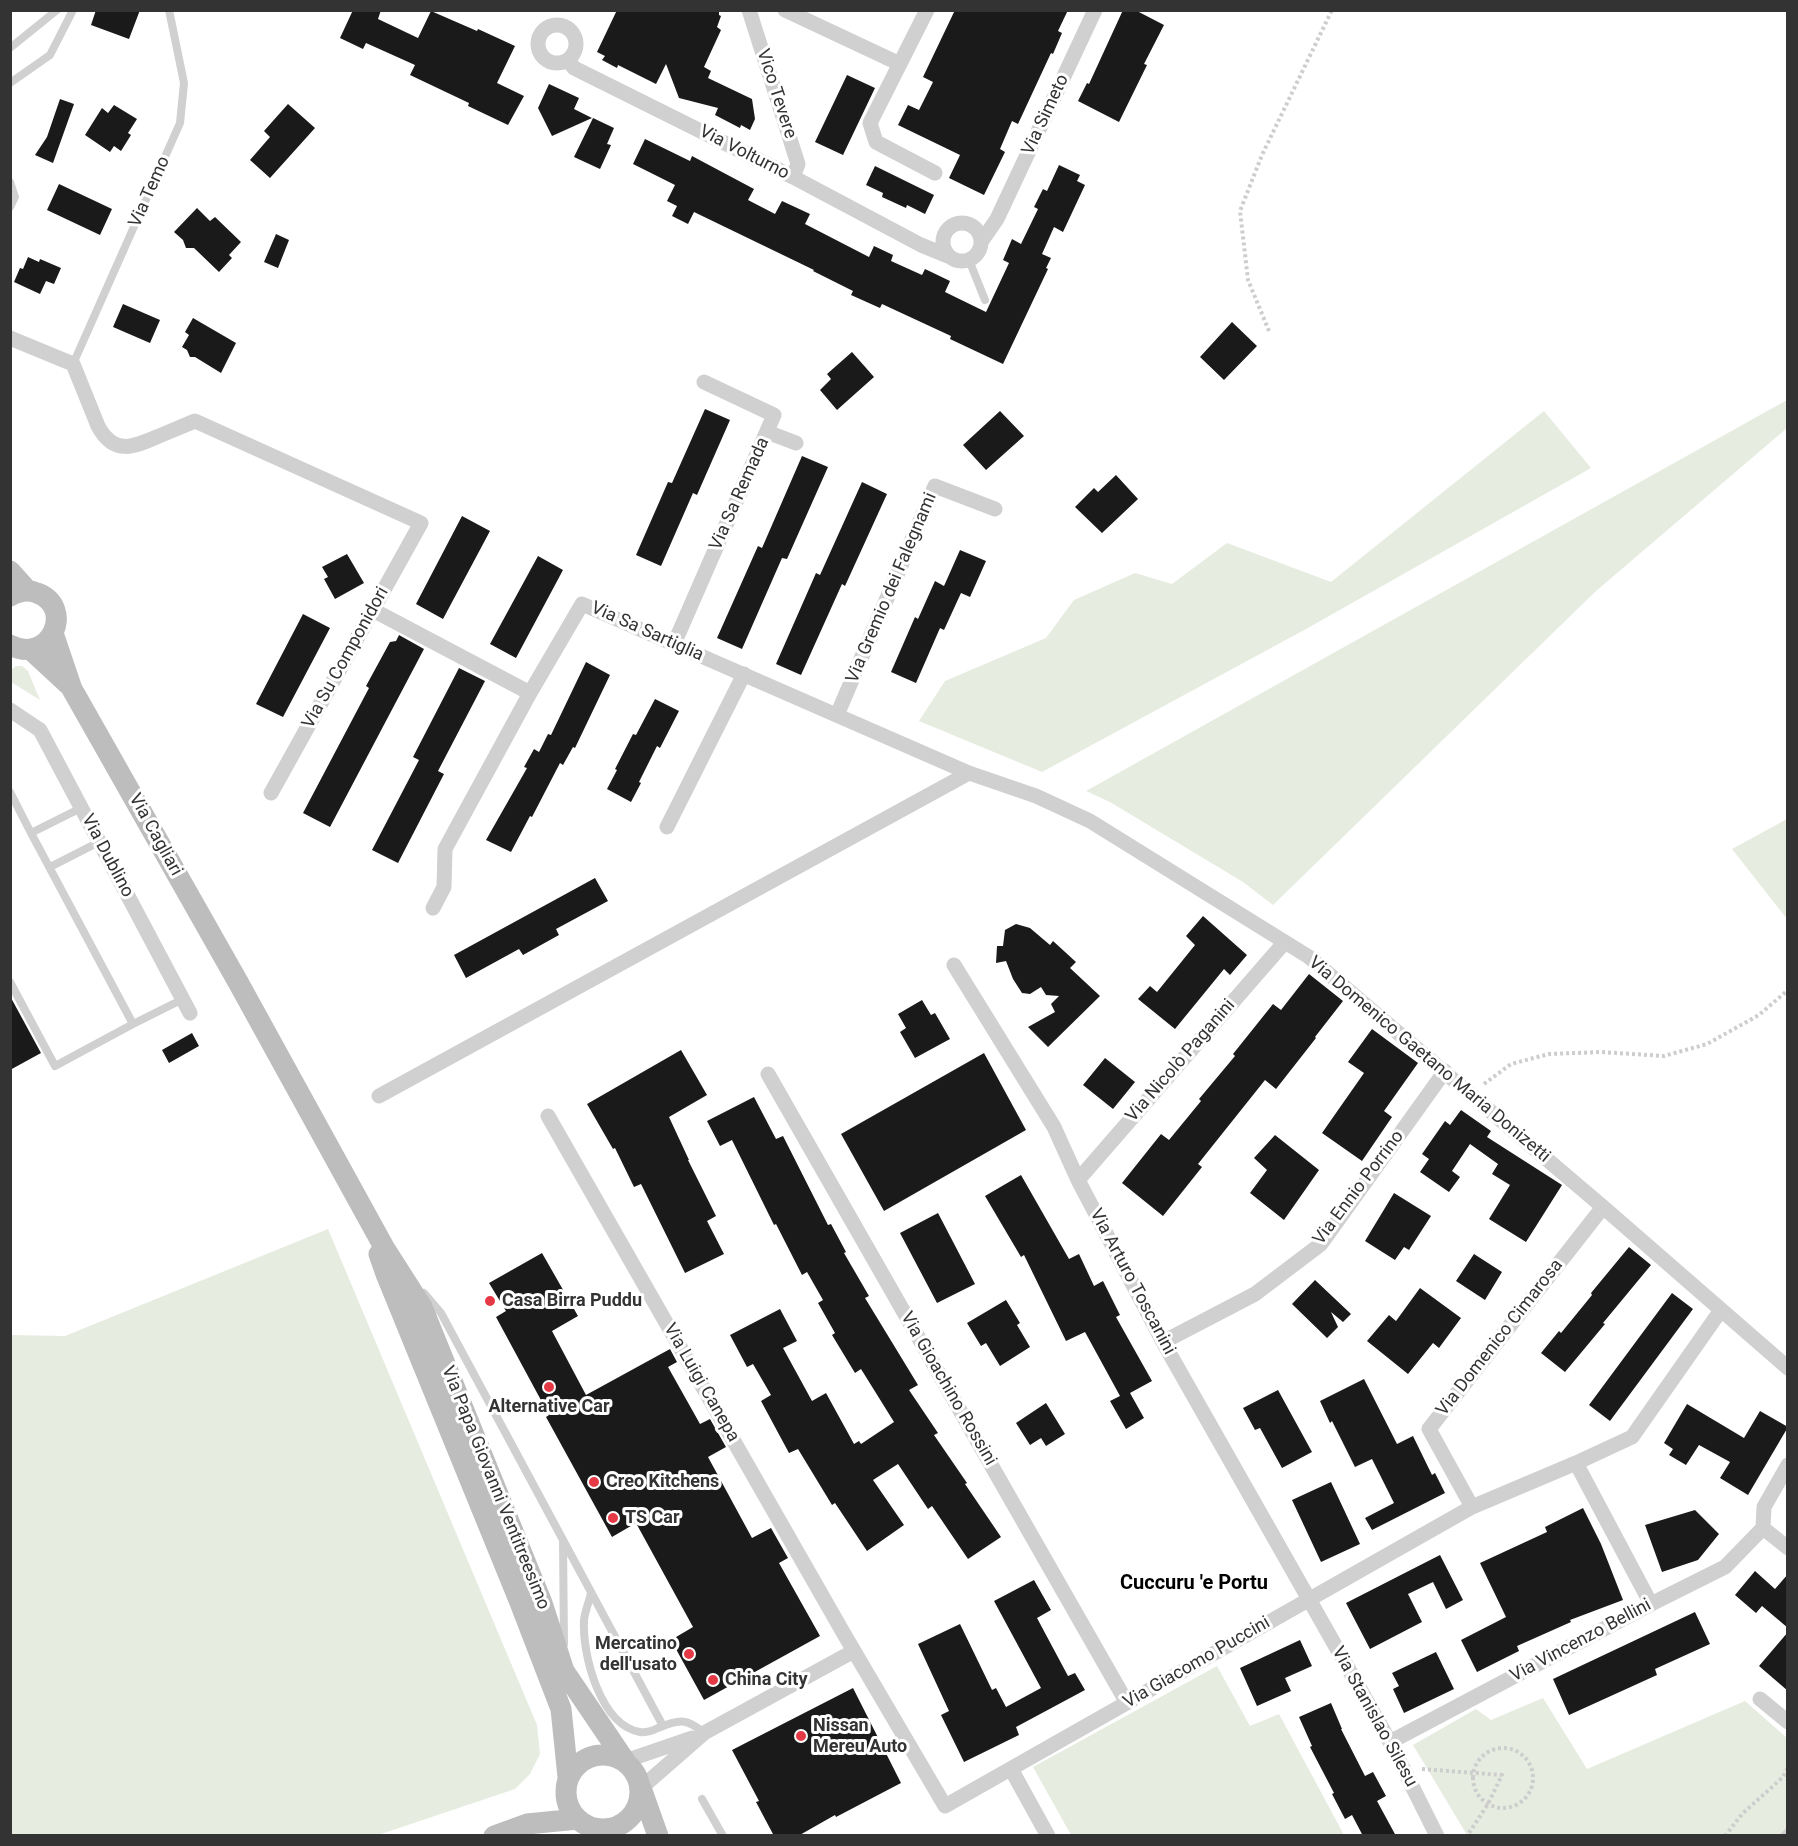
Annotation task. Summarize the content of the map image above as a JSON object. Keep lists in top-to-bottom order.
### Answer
{
  "streets": {
    "main road": ["Via Cagliari", "Via Papa Giovanni Ventitreesimo"],
    "street": [
      "Vico Tevere",
      "Via Simeto",
      "Via Volturno",
      "Via Sa Remada",
      "Via Gremio dei Falegnami",
      "Via Sa Sartiglia",
      "Via Su Componidori",
      "Via Dublino",
      "Via Domenico Gaetano Maria Donizetti",
      "Via Nicolò Paganini",
      "Via Ennio Porrino",
      "Via Arturo Toscanini",
      "Via Domenico Cimarosa",
      "Via Luigi Canepa",
      "Via Gioachino Rossini",
      "Via Vincenzo Bellini",
      "Via Giacomo Puccini",
      "Via Stanislao Silesu"
    ],
    "lane": ["Via Temo"]
  },
  "crossings": [
    ["Vico Tevere", "Via Volturno"],
    ["Via Simeto", "Via Volturno"],
    ["Via Temo", "Via Su Componidori"],
    ["Via Sa Remada", "Via Sa Sartiglia"],
    ["Via Gremio dei Falegnami", "Via Sa Sartiglia"],
    ["Via Sa Sartiglia", "Via Domenico Gaetano Maria Donizetti"],
    ["Via Cagliari", "Via Papa Giovanni Ventitreesimo"],
    ["Via Domenico Gaetano Maria Donizetti", "Via Nicolò Paganini"],
    ["Via Domenico Gaetano Maria Donizetti", "Via Ennio Porrino"],
    ["Via Domenico Gaetano Maria Donizetti", "Via Domenico Cimarosa"],
    ["Via Domenico Gaetano Maria Donizetti", "Via Giacomo Puccini"],
    ["Via Nicolò Paganini", "Via Arturo Toscanini"],
    ["Via Ennio Porrino", "Via Arturo Toscanini"],
    ["Via Arturo Toscanini", "Via Giacomo Puccini"],
    ["Via Arturo Toscanini", "Via Stanislao Silesu"],
    ["Via Domenico Cimarosa", "Via Giacomo Puccini"],
    ["Via Luigi Canepa", "Via Giacomo Puccini"],
    ["Via Gioachino Rossini", "Via Giacomo Puccini"],
    ["Via Vincenzo Bellini", "Via Stanislao Silesu"],
    ["Via Giacomo Puccini", "Via Stanislao Silesu"]
  ],
  "districts": ["Cuccuru 'e Portu"],
  "places": [
    "Casa Birra Puddu",
    "Alternative Car",
    "Creo Kitchens",
    "TS Car",
    "Mercatino dell'usato",
    "China City",
    "Nissan Mereu Auto"
  ]
}
